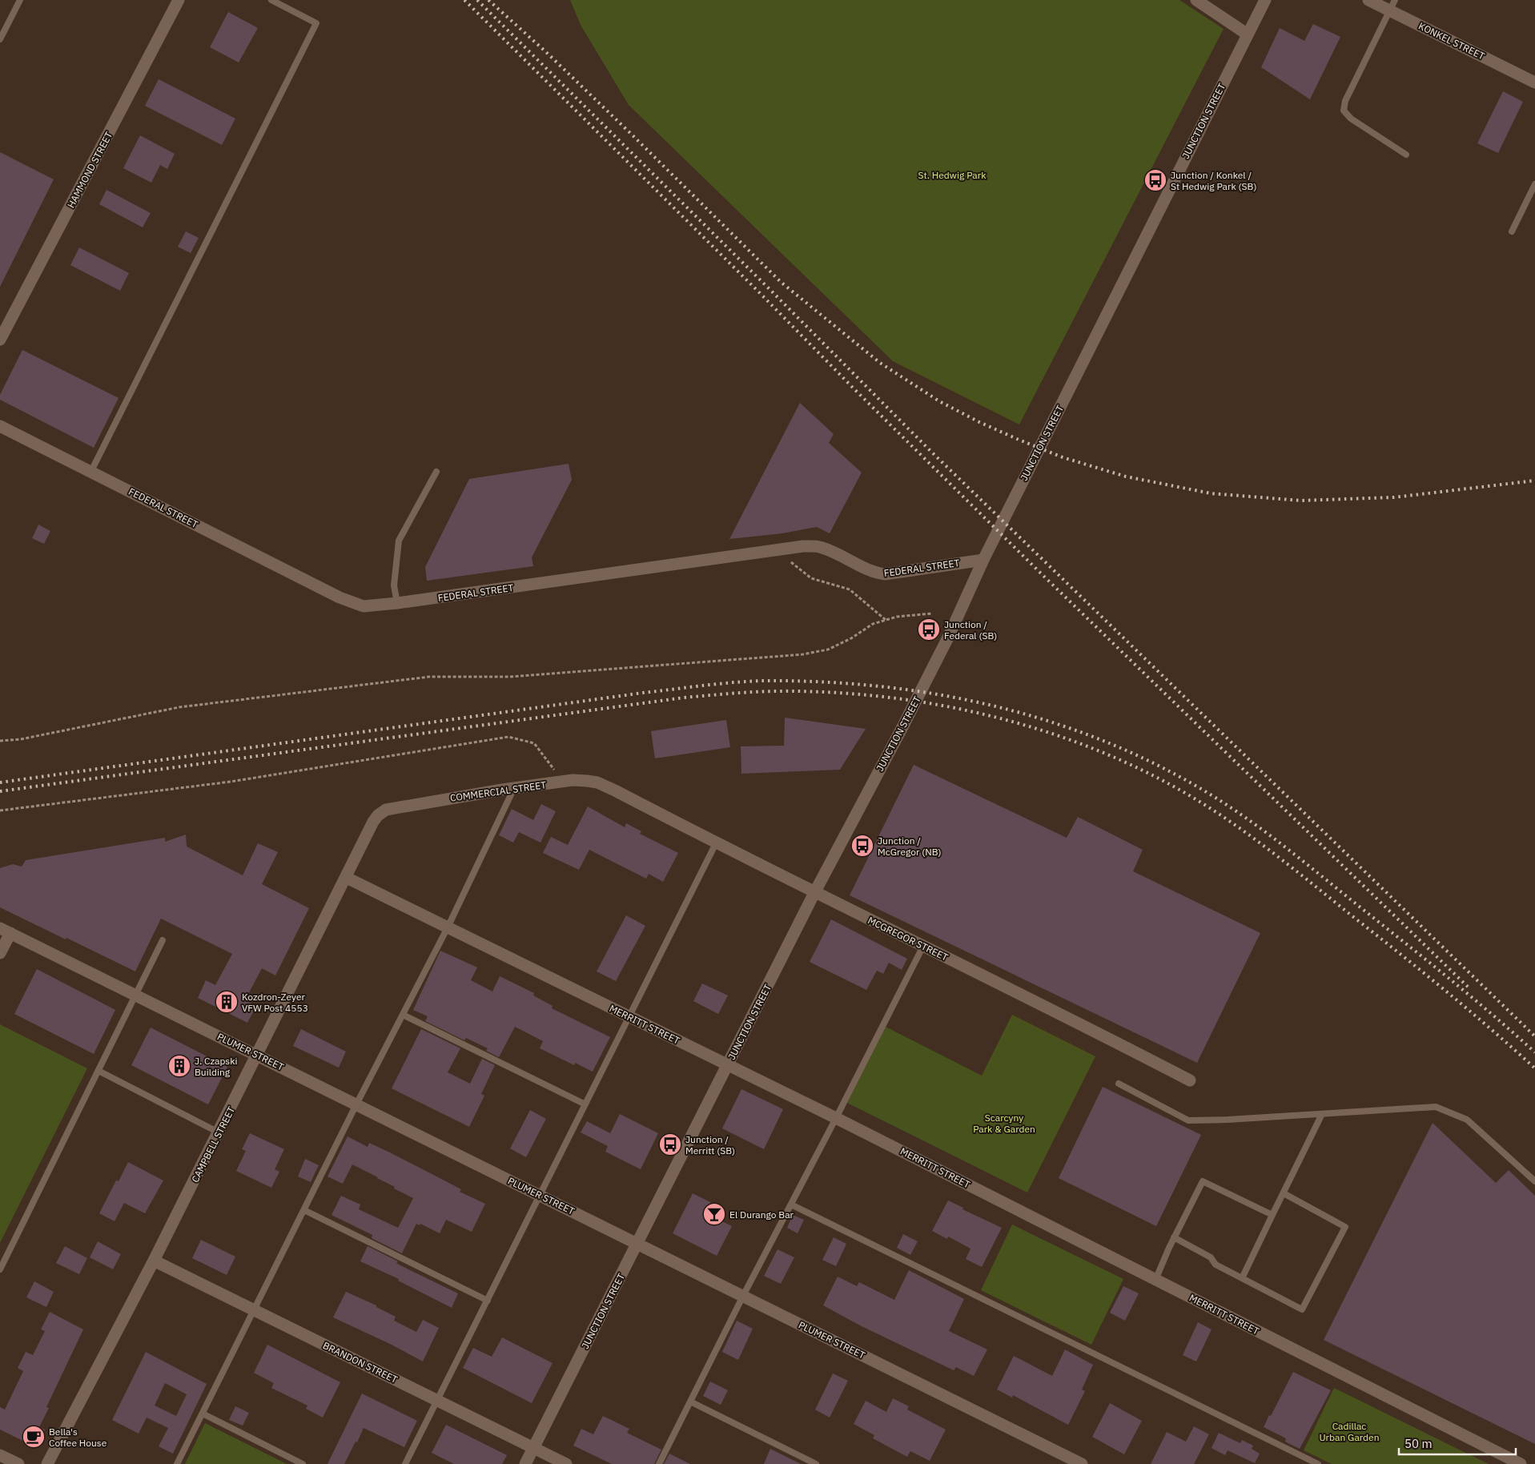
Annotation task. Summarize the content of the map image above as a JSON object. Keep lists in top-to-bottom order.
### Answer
{
  "streets": {
    "street": [
      "KONKEL STREET",
      "JUNCTION STREET",
      "HAMMOND STREET",
      "FEDERAL STREET",
      "COMMERCIAL STREET",
      "MCGREGOR STREET",
      "MERRITT STREET",
      "PLUMER STREET",
      "CAMPBELL STREET",
      "BRANDON STREET"
    ]
  },
  "crossings": [
    ["JUNCTION STREET", "FEDERAL STREET"],
    ["JUNCTION STREET", "MCGREGOR STREET"],
    ["JUNCTION STREET", "MERRITT STREET"],
    ["JUNCTION STREET", "PLUMER STREET"],
    ["JUNCTION STREET", "BRANDON STREET"],
    ["COMMERCIAL STREET", "MCGREGOR STREET"],
    ["COMMERCIAL STREET", "CAMPBELL STREET"],
    ["MERRITT STREET", "CAMPBELL STREET"],
    ["PLUMER STREET", "CAMPBELL STREET"],
    ["CAMPBELL STREET", "BRANDON STREET"]
  ],
  "parks": ["St. Hedwig Park", "Scarcyny Park & Garden", "Cadillac Urban Garden"],
  "places": {
    "bus stop": [
      "Junction / Konkel / St Hedwig Park (SB)",
      "Junction / Federal (SB)",
      "Junction / McGregor (NB)",
      "Junction / Merritt (SB)"
    ],
    "building": ["Kozdron-Zeyer VFW Post 4553", "J. Czapski Building"],
    "bar": ["El Durango Bar"],
    "cafe": ["Bella's Coffee House"]
  },
  "scale_bar": "50 m"
}
